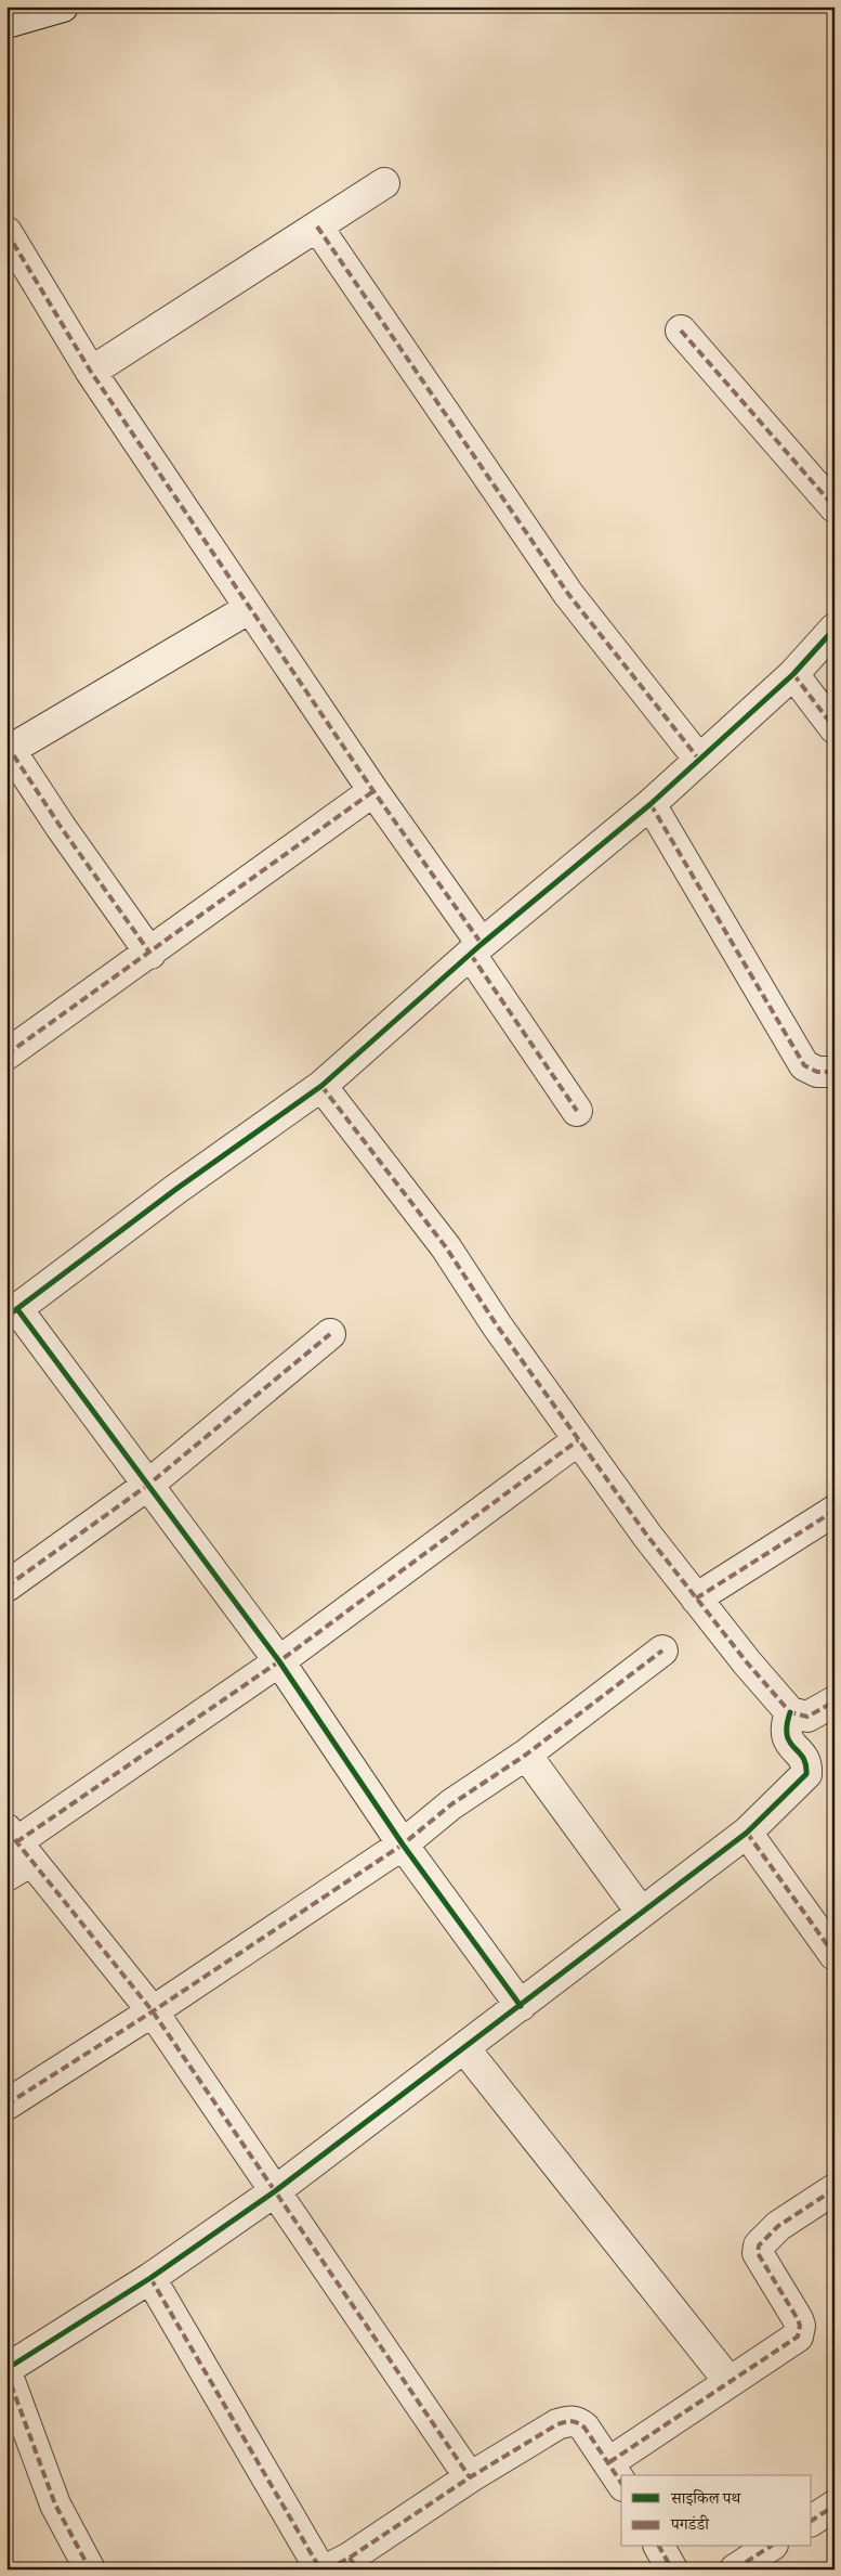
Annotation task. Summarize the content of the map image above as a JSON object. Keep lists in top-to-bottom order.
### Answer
{
  "legend": ["साइकिल पथ", "पगडंडी"]
}
